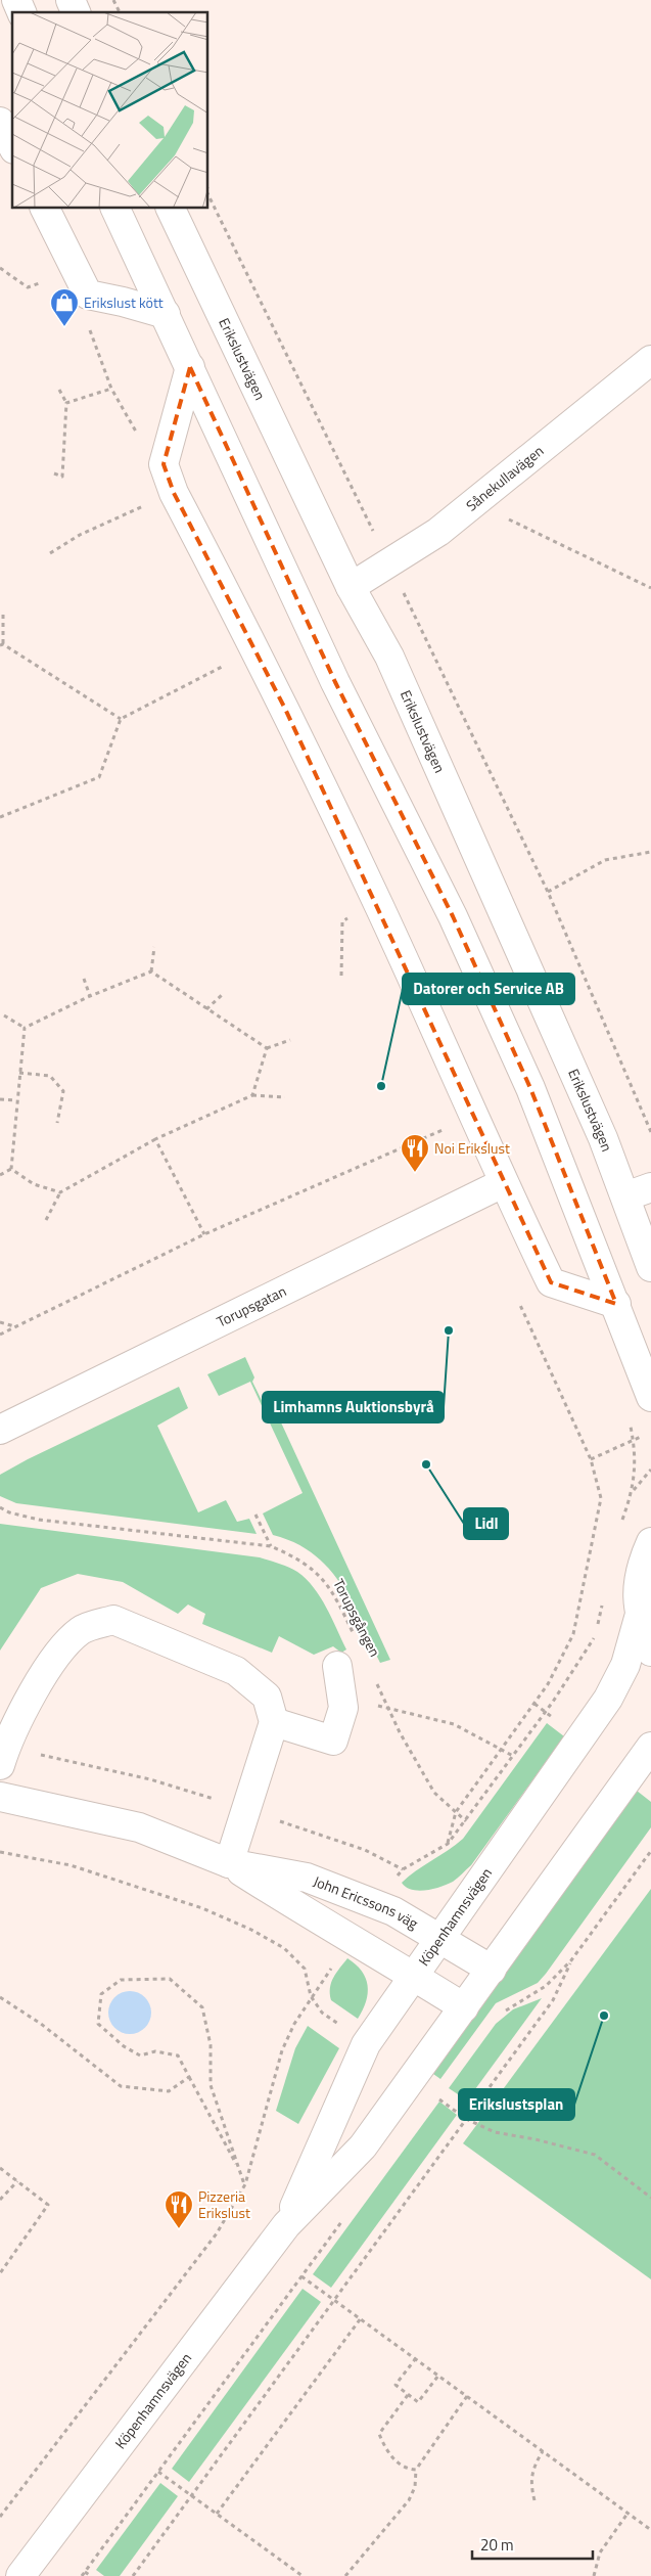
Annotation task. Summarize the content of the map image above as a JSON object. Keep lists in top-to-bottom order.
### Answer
{
  "streets": {
    "street": [
      "Erikslustvägen",
      "Sånekullavägen",
      "Torupsgatan",
      "John Ericssons väg",
      "Köpenhamnsvägen"
    ],
    "path": ["Torupsgången"]
  },
  "crossings": [
    ["Erikslustvägen", "Sånekullavägen"],
    ["John Ericssons väg", "Köpenhamnsvägen"]
  ],
  "places": {
    "shop": ["Erikslust kött"],
    "other": [
      "Datorer och Service AB",
      "Limhamns Auktionsbyrå",
      "Lidl",
      "Erikslustsplan"
    ],
    "restaurant": ["Noi Erikslust", "Pizzeria Erikslust"]
  },
  "scale_bar": "20 m"
}
